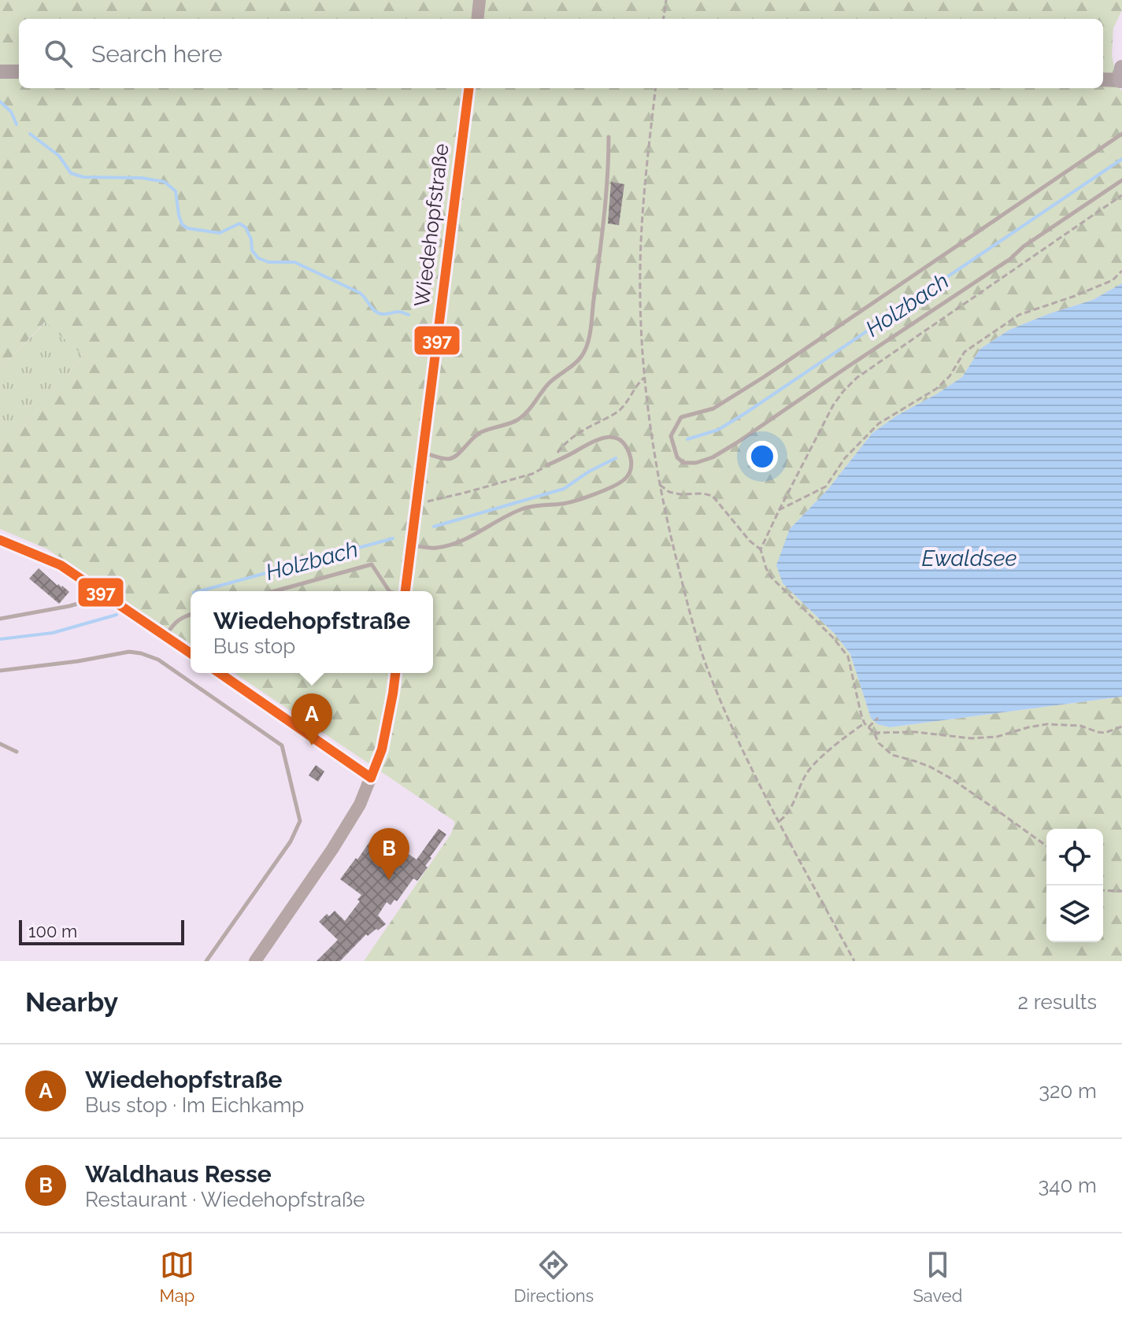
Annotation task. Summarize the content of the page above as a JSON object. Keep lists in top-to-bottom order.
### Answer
{
  "streets": {
    "main road": ["Wiedehopfstraße"]
  },
  "water": ["Holzbach", "Ewaldsee"],
  "lines": ["transit line 397"],
  "scale_bar": "100 m",
  "page": {
    "search": "Search here",
    "popup": ["Wiedehopfstraße", "Bus stop"],
    "pins": ["A", "B"],
    "scale": "100 m",
    "heading": ["Nearby", "2 results"],
    "list": [
      {
        "mark": "A",
        "name": "Wiedehopfstraße",
        "note": "Bus stop · Im Eichkamp",
        "value": "320 m"
      },
      {
        "mark": "B",
        "name": "Waldhaus Resse",
        "note": "Restaurant · Wiedehopfstraße",
        "value": "340 m"
      }
    ],
    "nav": ["Map", "Directions", "Saved"]
  }
}
